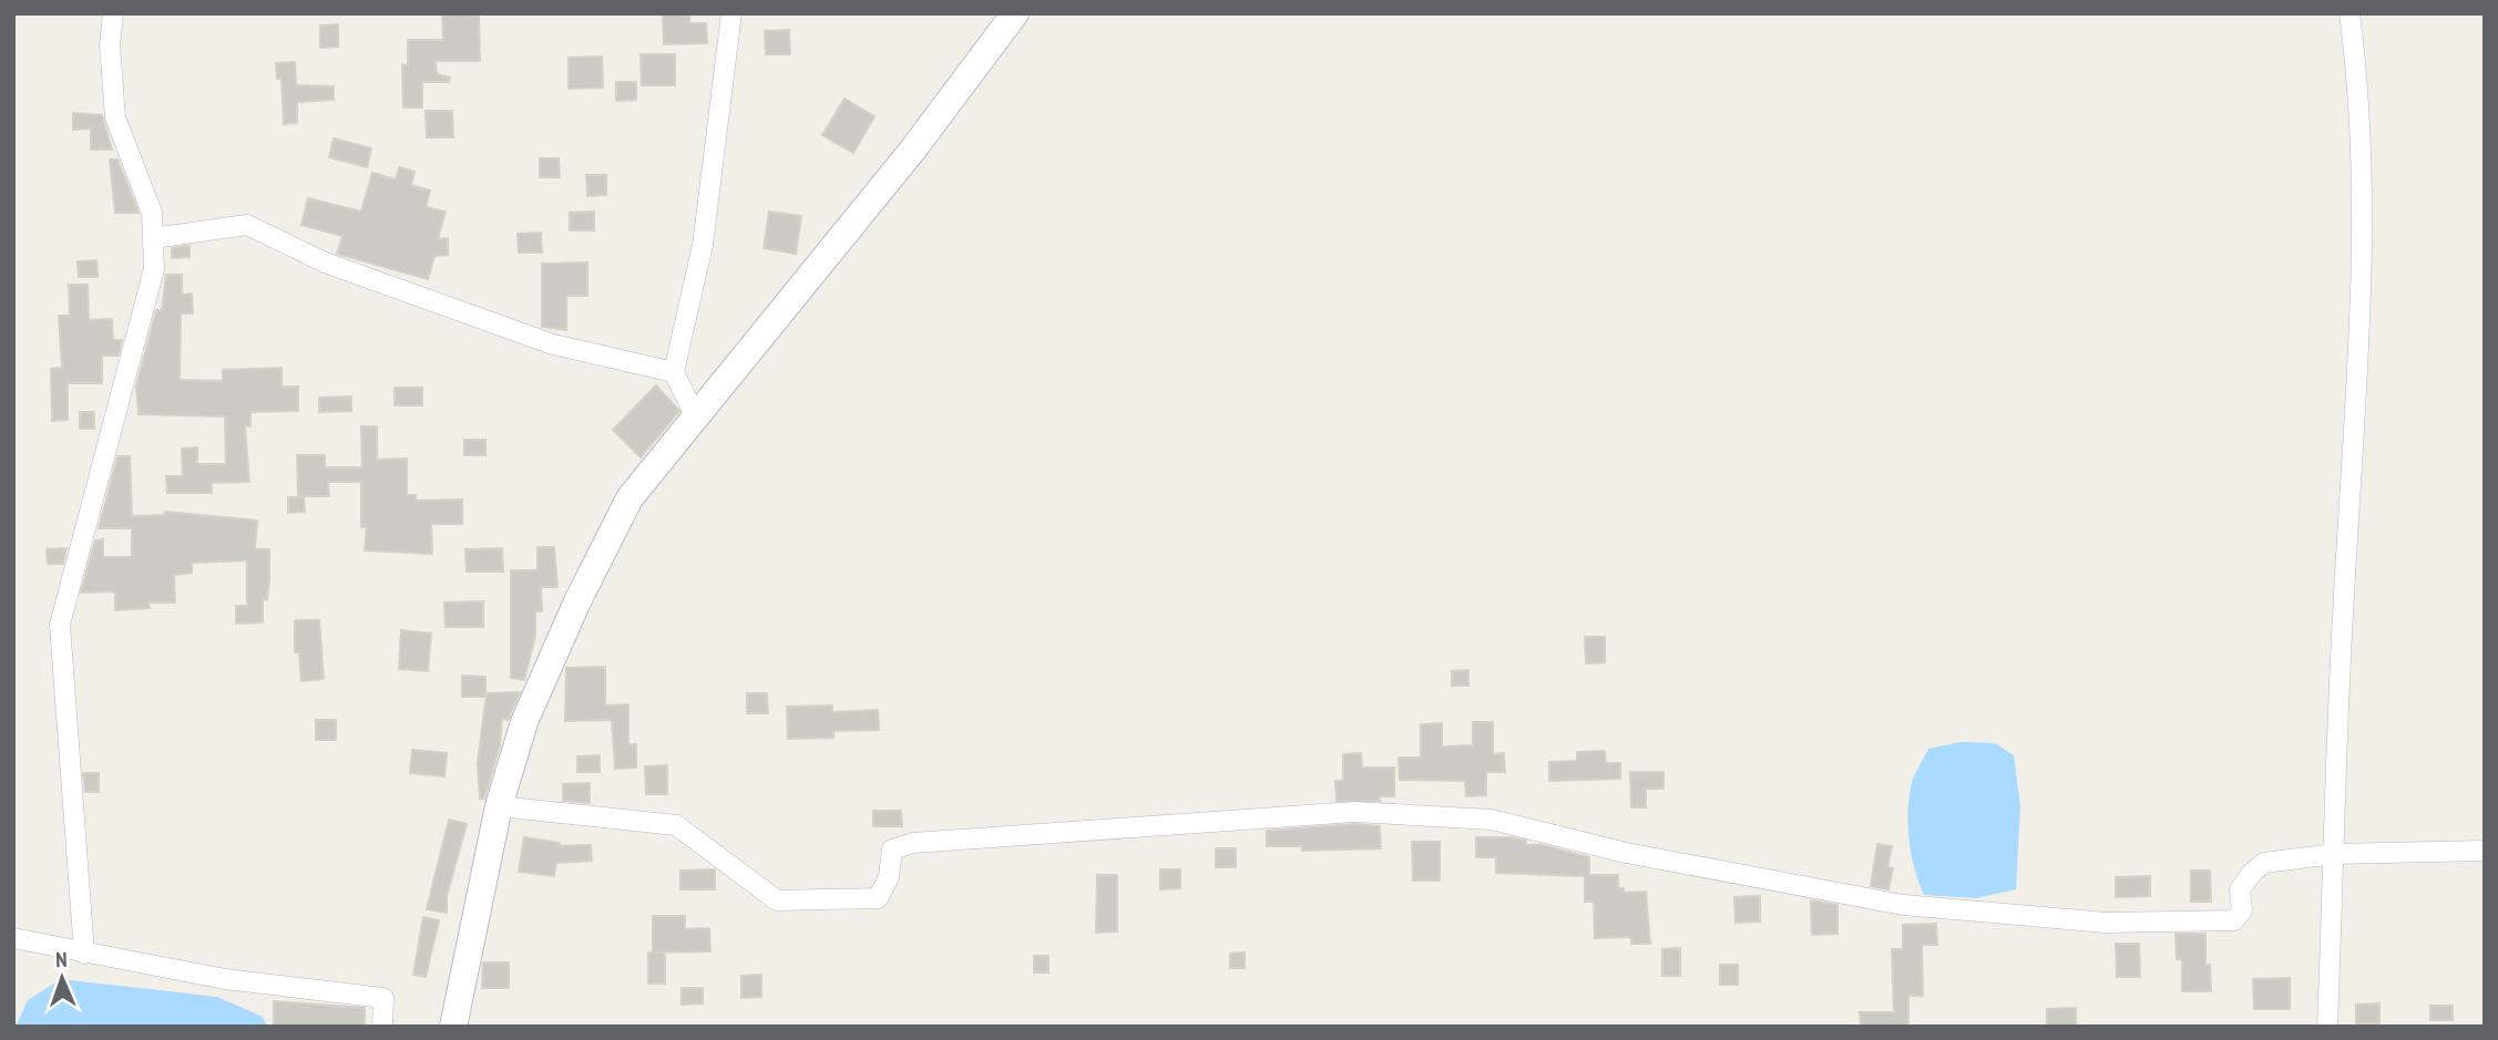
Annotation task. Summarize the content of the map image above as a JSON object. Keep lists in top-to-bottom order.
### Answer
{
  "north": "top"
}
